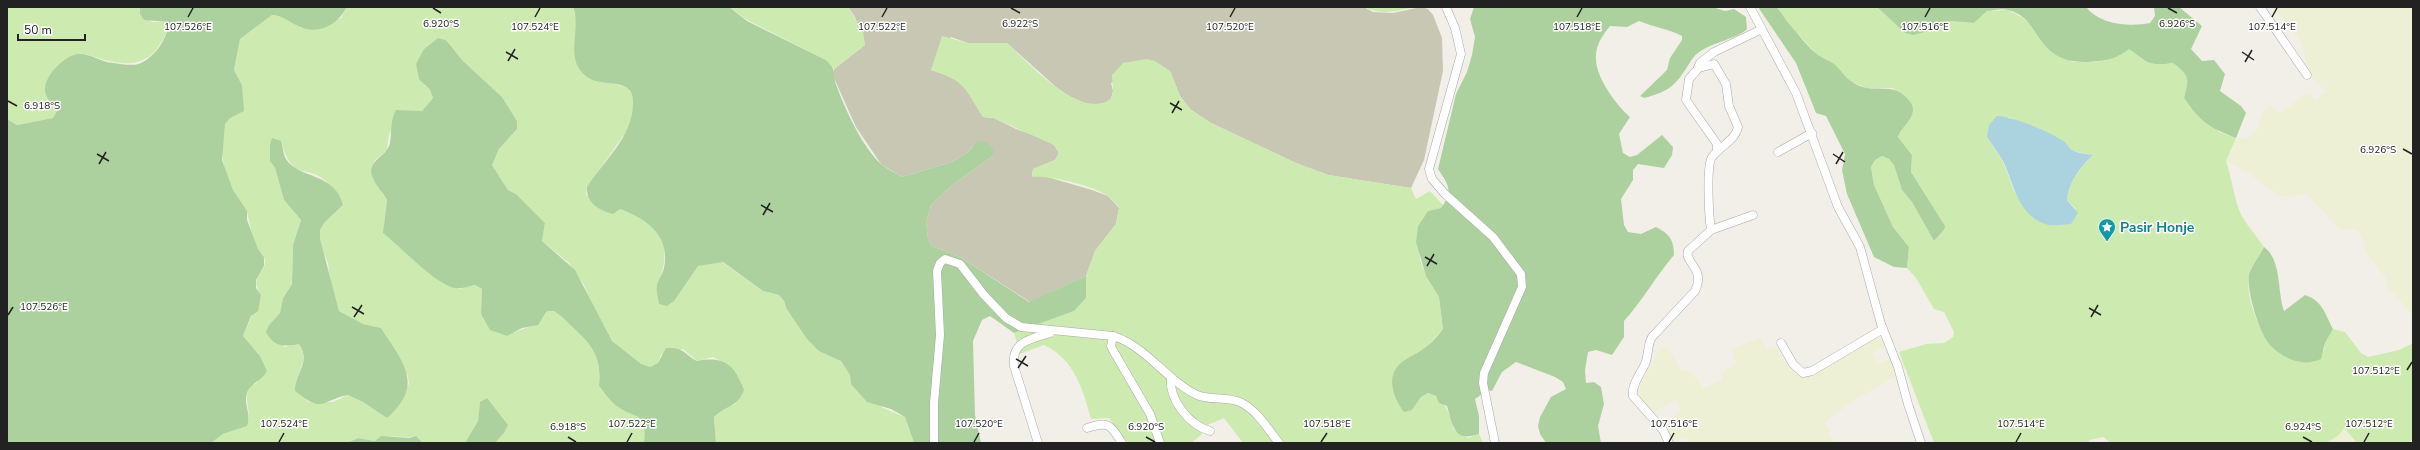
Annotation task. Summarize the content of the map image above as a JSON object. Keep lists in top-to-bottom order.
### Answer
{
  "places": {
    "place": ["Pasir Honje"]
  },
  "scale_bar": "50 m",
  "coordinates": [
    "6.920°S",
    "6.922°S",
    "6.926°S",
    "107.526°E",
    "107.524°E",
    "107.522°E",
    "107.520°E",
    "107.518°E",
    "107.516°E",
    "107.514°E",
    "6.918°S",
    "107.512°E",
    "6.924°S"
  ]
}
